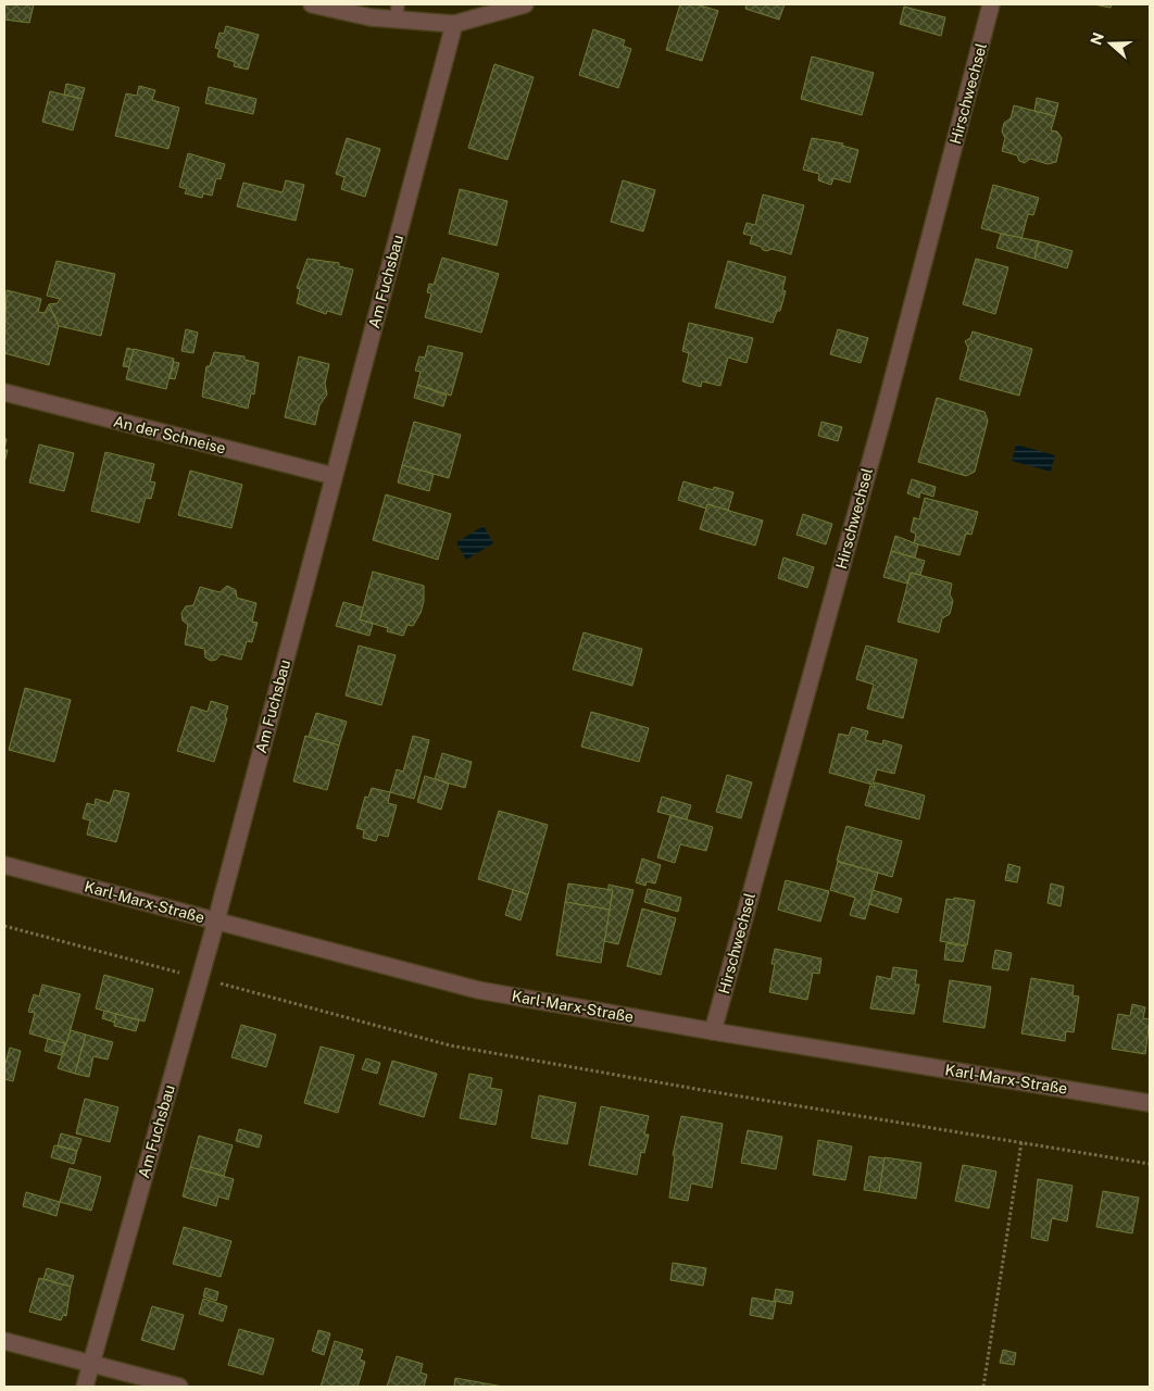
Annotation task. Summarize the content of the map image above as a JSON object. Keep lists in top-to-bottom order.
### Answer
{
  "streets": {
    "street": [
      "Hirschwechsel",
      "Am Fuchsbau",
      "An der Schneise",
      "Karl-Marx-Straße"
    ]
  },
  "crossings": [
    ["Hirschwechsel", "Karl-Marx-Straße"],
    ["Am Fuchsbau", "An der Schneise"],
    ["Am Fuchsbau", "Karl-Marx-Straße"]
  ],
  "north": "left"
}
